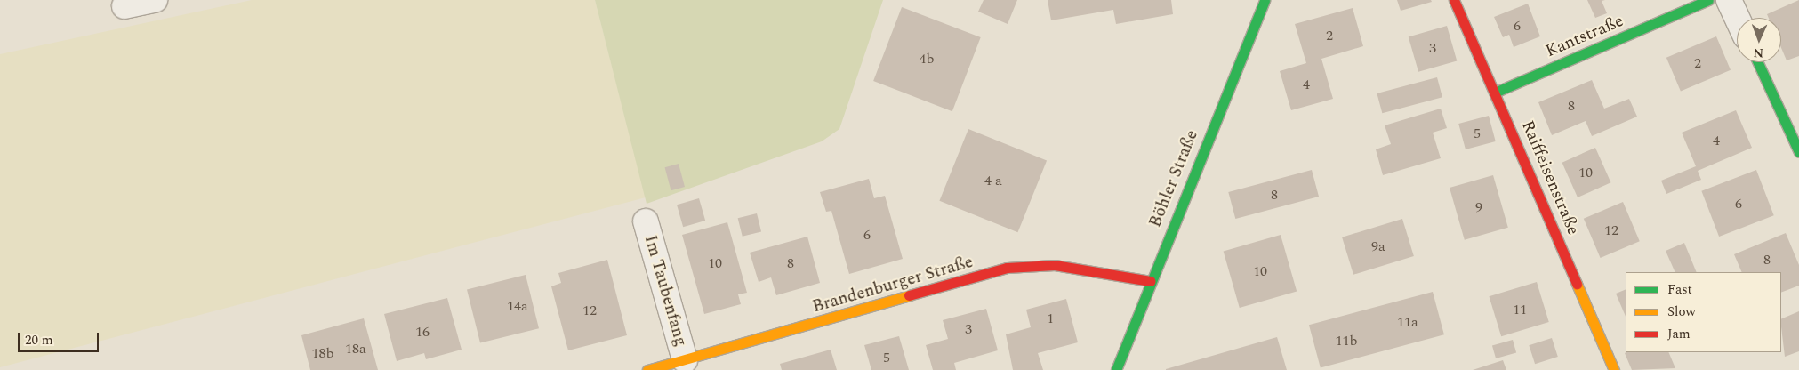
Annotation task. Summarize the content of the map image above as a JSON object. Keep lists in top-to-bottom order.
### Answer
{
  "streets": {
    "street": [
      "Kantstraße",
      "Raiffeisenstraße",
      "Böhler Straße",
      "Brandenburger Straße",
      "Im Taubenfang"
    ]
  },
  "crossings": [
    ["Kantstraße", "Raiffeisenstraße"],
    ["Böhler Straße", "Brandenburger Straße"],
    ["Brandenburger Straße", "Im Taubenfang"]
  ],
  "house_numbers": [
    "6",
    "2",
    "3",
    "4b",
    "2",
    "4",
    "8",
    "5",
    "4",
    "10",
    "4 a",
    "8",
    "6",
    "9",
    "12",
    "6",
    "9a",
    "8",
    "10",
    "8",
    "10",
    "14a",
    "11",
    "12",
    "1",
    "11a",
    "3",
    "16",
    "11b",
    "18a",
    "18b",
    "5"
  ],
  "legend": ["Fast", "Slow", "Jam"],
  "scale_bar": "20 m",
  "north": "bottom"
}
